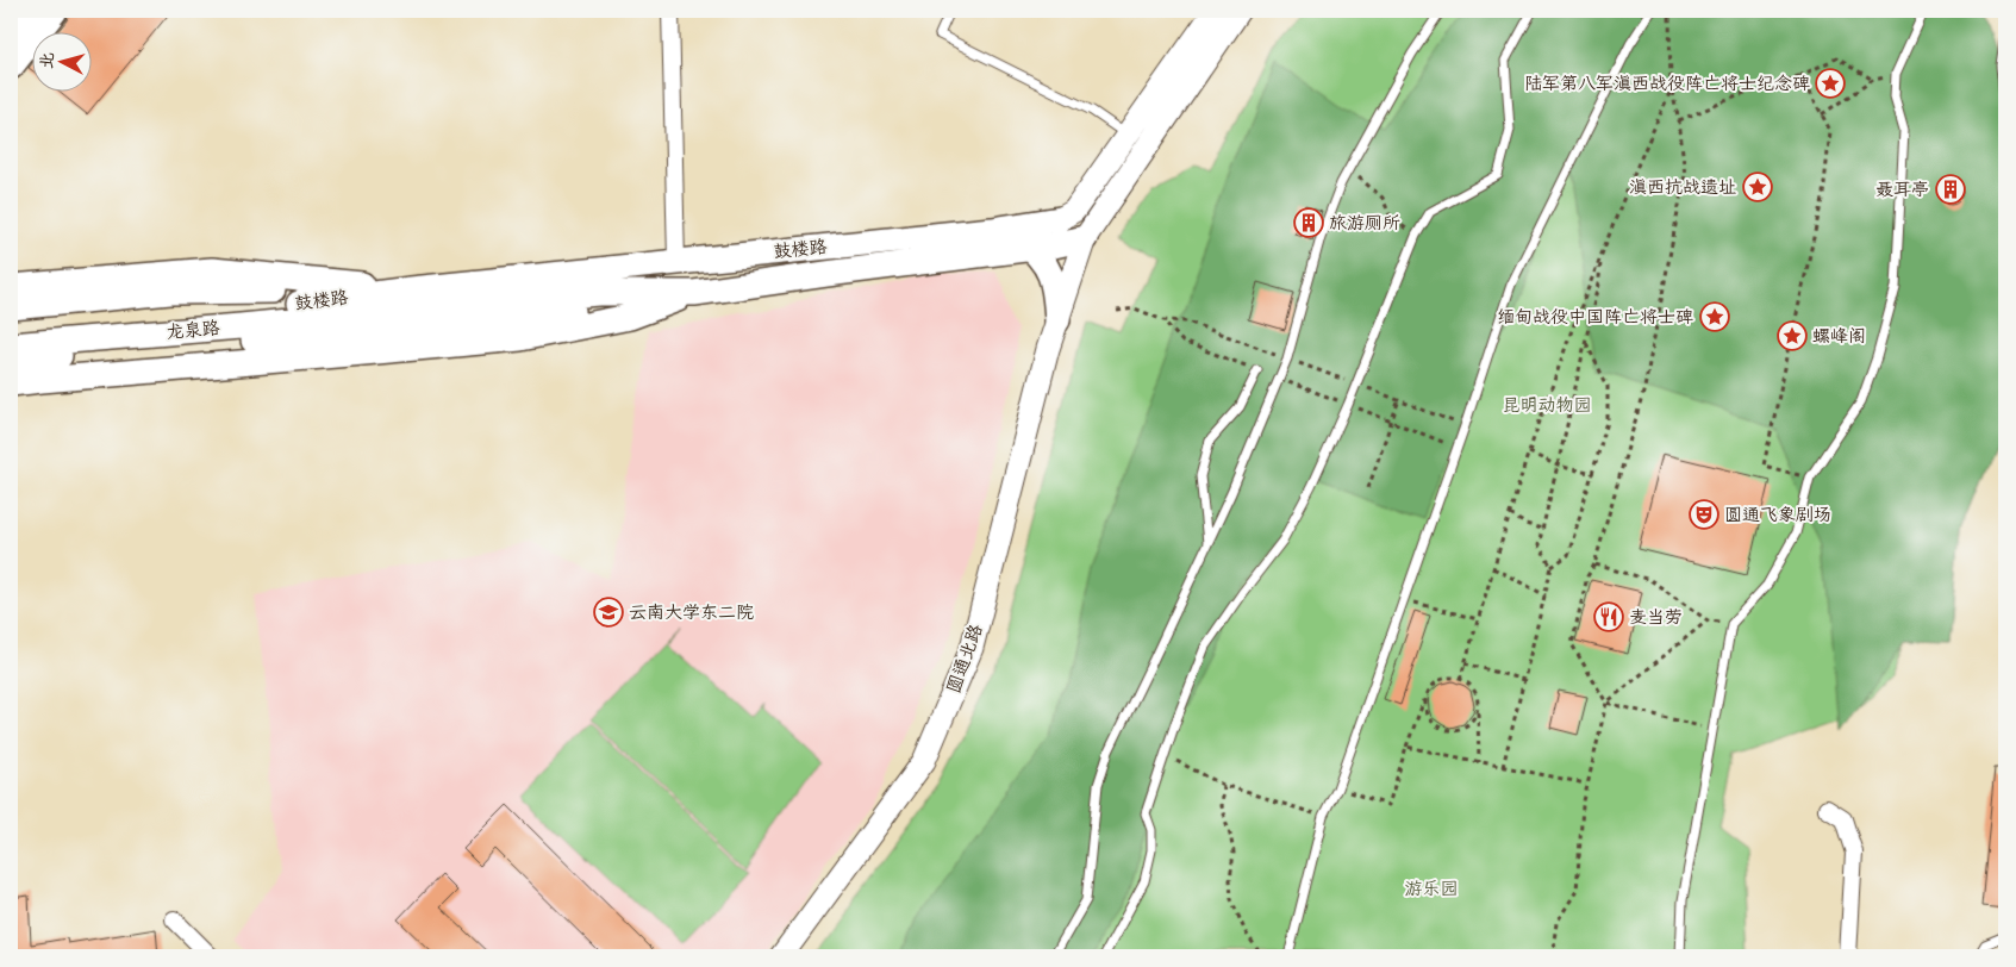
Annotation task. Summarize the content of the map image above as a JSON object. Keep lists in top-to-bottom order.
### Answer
{
  "streets": {
    "main road": ["鼓楼路", "龙泉路", "圆通北路"]
  },
  "crossings": [
    ["鼓楼路", "龙泉路"],
    ["鼓楼路", "圆通北路"]
  ],
  "parks": ["昆明动物园", "游乐园"],
  "places": {
    "place": [
      "陆军第八军滇西战役阵亡将士纪念碑",
      "滇西抗战遗址",
      "缅甸战役中国阵亡将士碑",
      "螺峰阁"
    ],
    "building": ["聂耳亭", "旅游厕所"],
    "theatre": ["圆通飞象剧场"],
    "school or university": ["云南大学东二院"],
    "restaurant": ["麦当劳"]
  },
  "north": "left"
}
